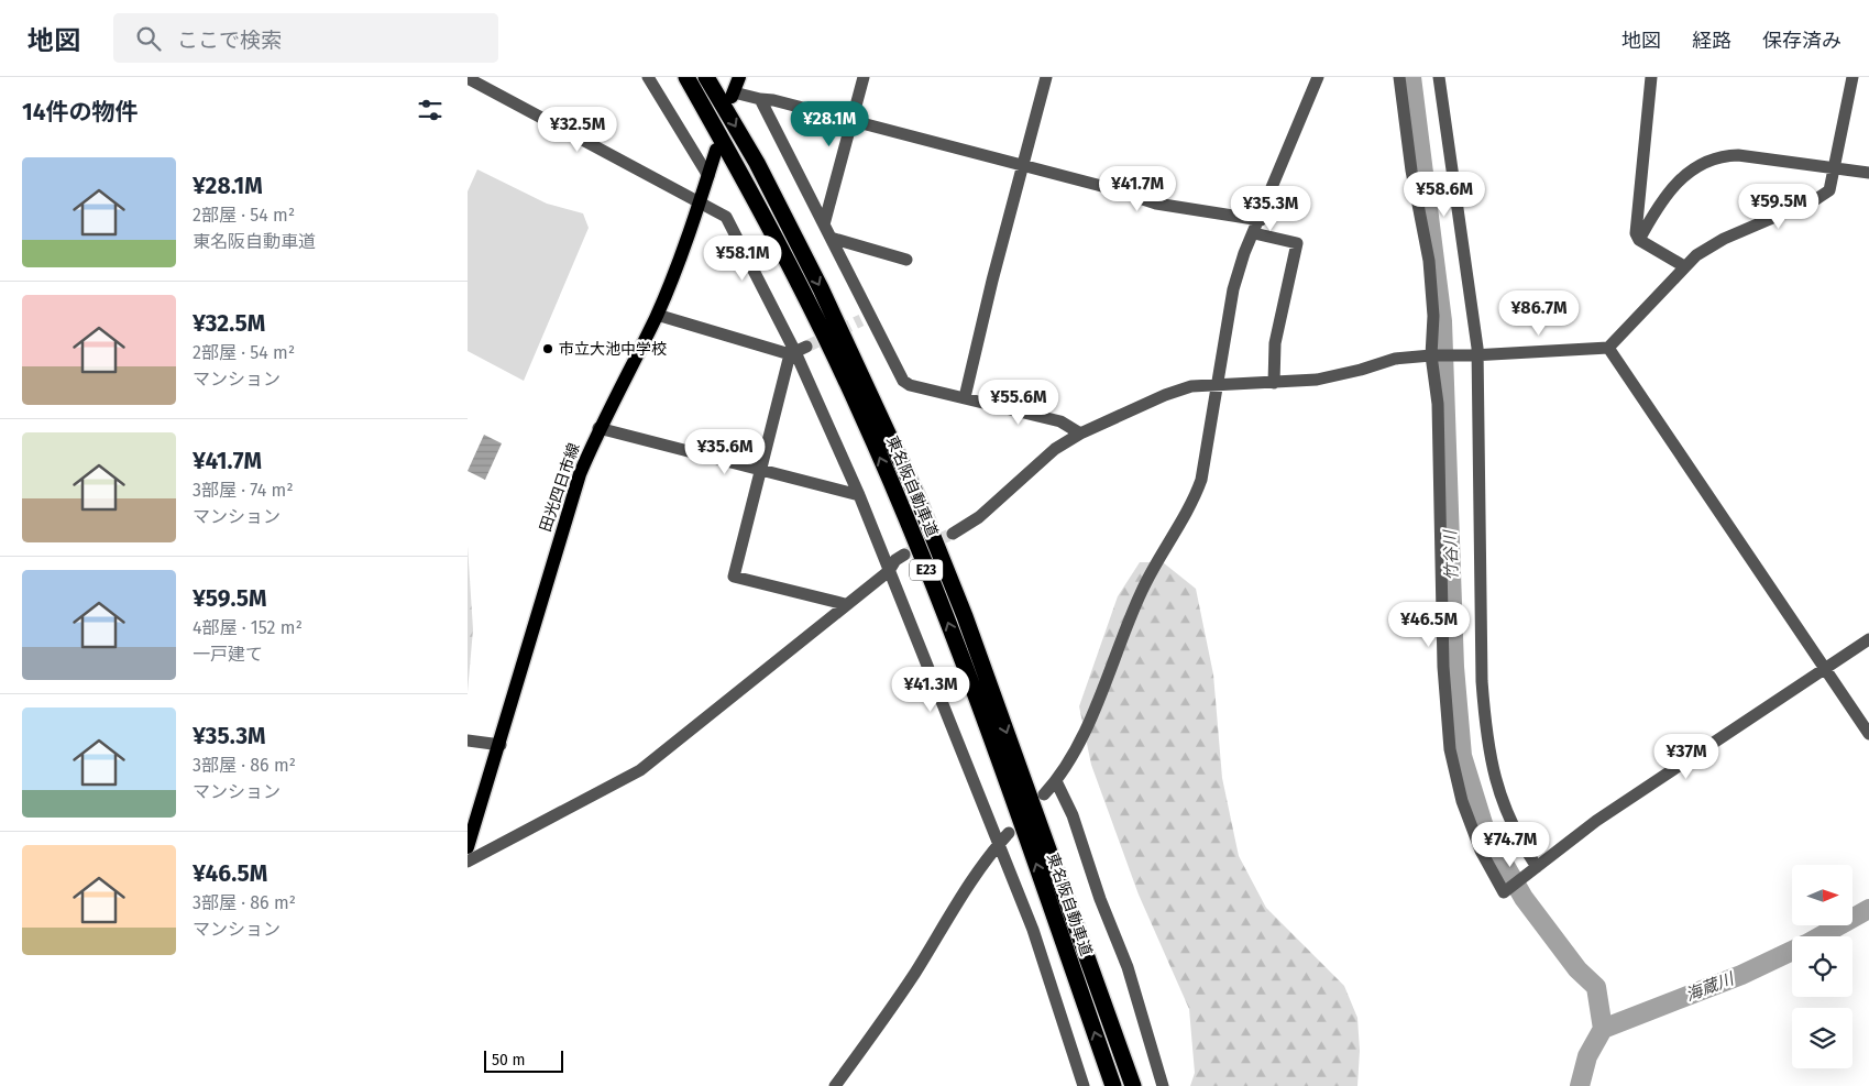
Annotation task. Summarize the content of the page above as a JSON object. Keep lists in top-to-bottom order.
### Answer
{
  "streets": {
    "highway": ["東名阪自動車道", "E23"],
    "main road": ["田光四日市線"]
  },
  "water": ["竹谷川", "海蔵川"],
  "places": ["市立大池中学校"],
  "scale_bar": "50 m",
  "north": "right",
  "page": {
    "header": "地図",
    "search": "ここで検索",
    "nav": ["地図", "経路", "保存済み"],
    "heading": "14件の物件",
    "price": [
      "¥28.1M",
      "¥32.5M",
      "¥41.7M",
      "¥58.6M",
      "¥59.5M",
      "¥35.3M",
      "¥58.1M",
      "¥86.7M",
      "¥55.6M",
      "¥35.6M",
      "¥46.5M",
      "¥41.3M",
      "¥37M",
      "¥74.7M"
    ],
    "list": [
      {
        "name": "¥28.1M",
        "note": "2部屋 · 54 m² · 東名阪自動車道"
      },
      {
        "name": "¥32.5M",
        "note": "2部屋 · 54 m² · マンション"
      },
      {
        "name": "¥41.7M",
        "note": "3部屋 · 74 m² · マンション"
      },
      {
        "name": "¥59.5M",
        "note": "4部屋 · 152 m² · 一戸建て"
      },
      {
        "name": "¥35.3M",
        "note": "3部屋 · 86 m² · マンション"
      },
      {
        "name": "¥46.5M",
        "note": "3部屋 · 86 m² · マンション"
      }
    ],
    "scale": "50 m"
  }
}
